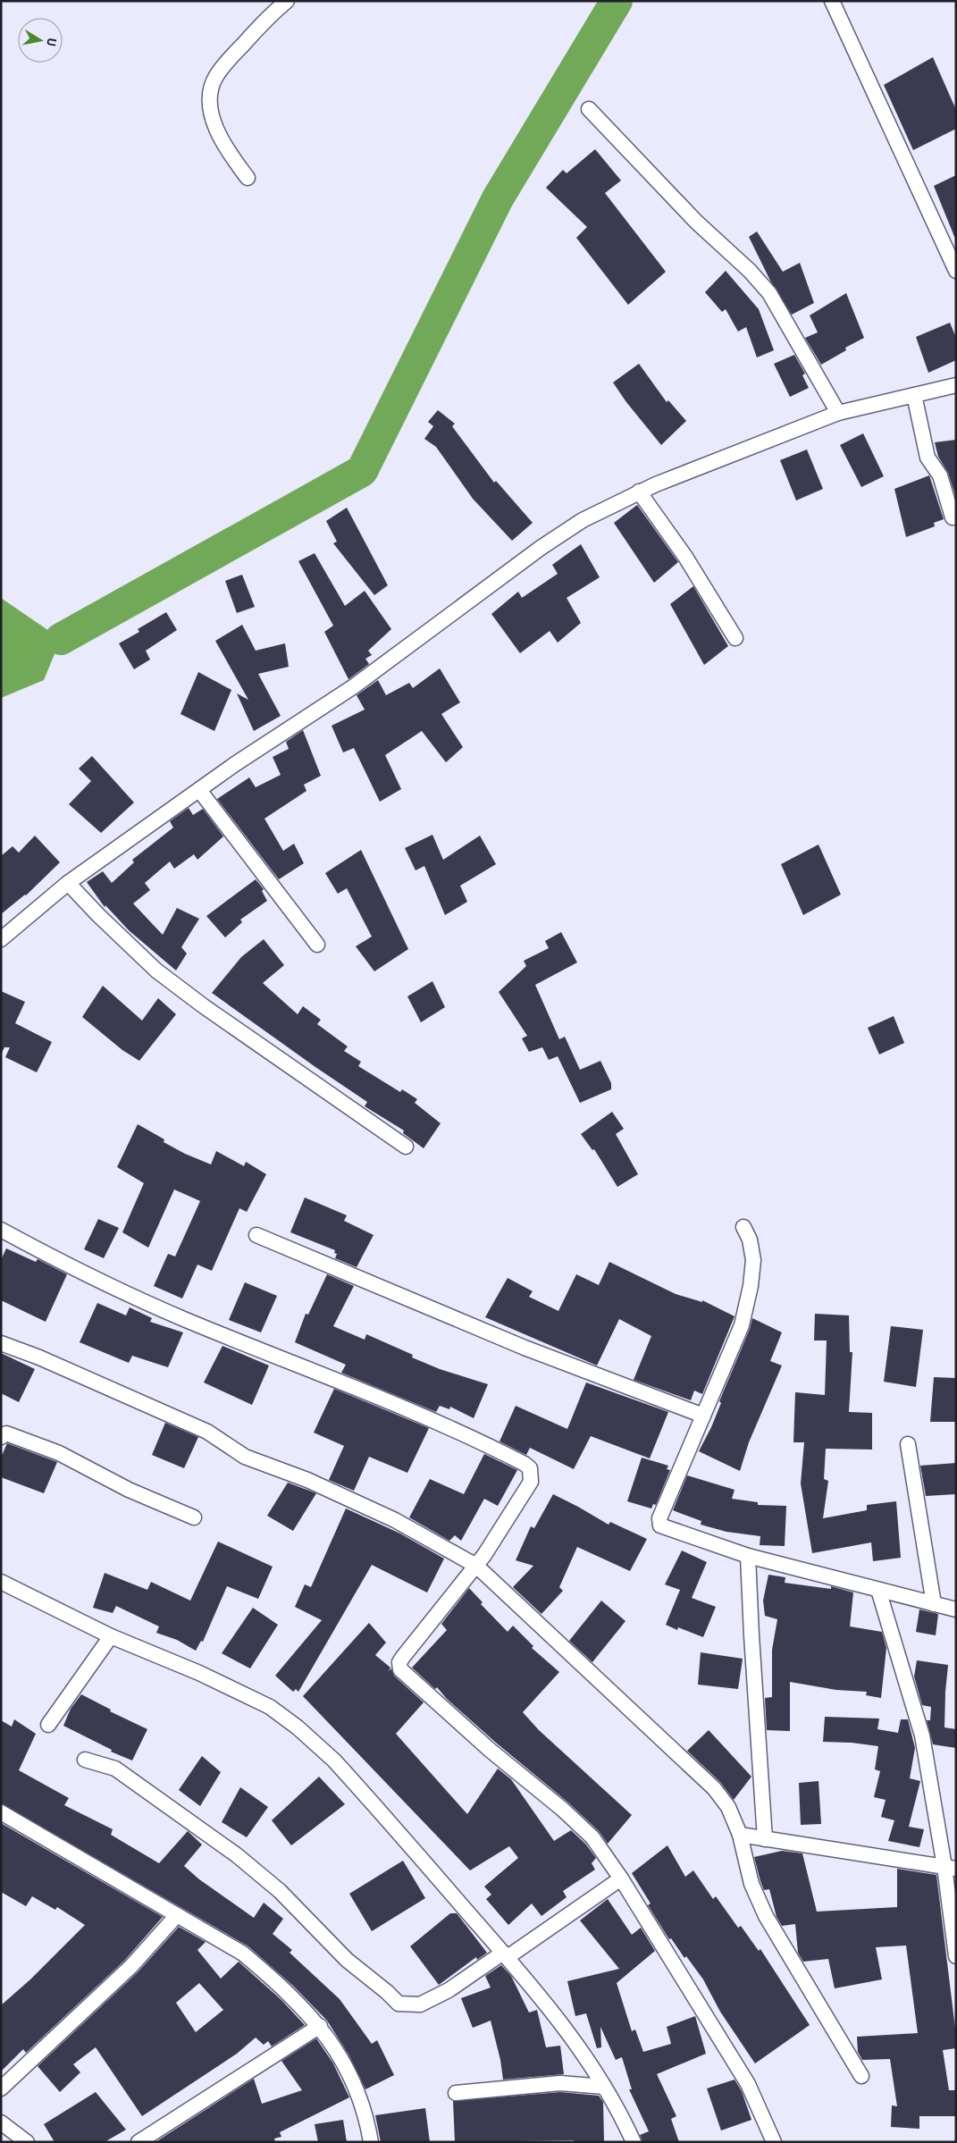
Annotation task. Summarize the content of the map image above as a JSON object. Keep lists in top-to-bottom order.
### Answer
{
  "north": "right"
}
